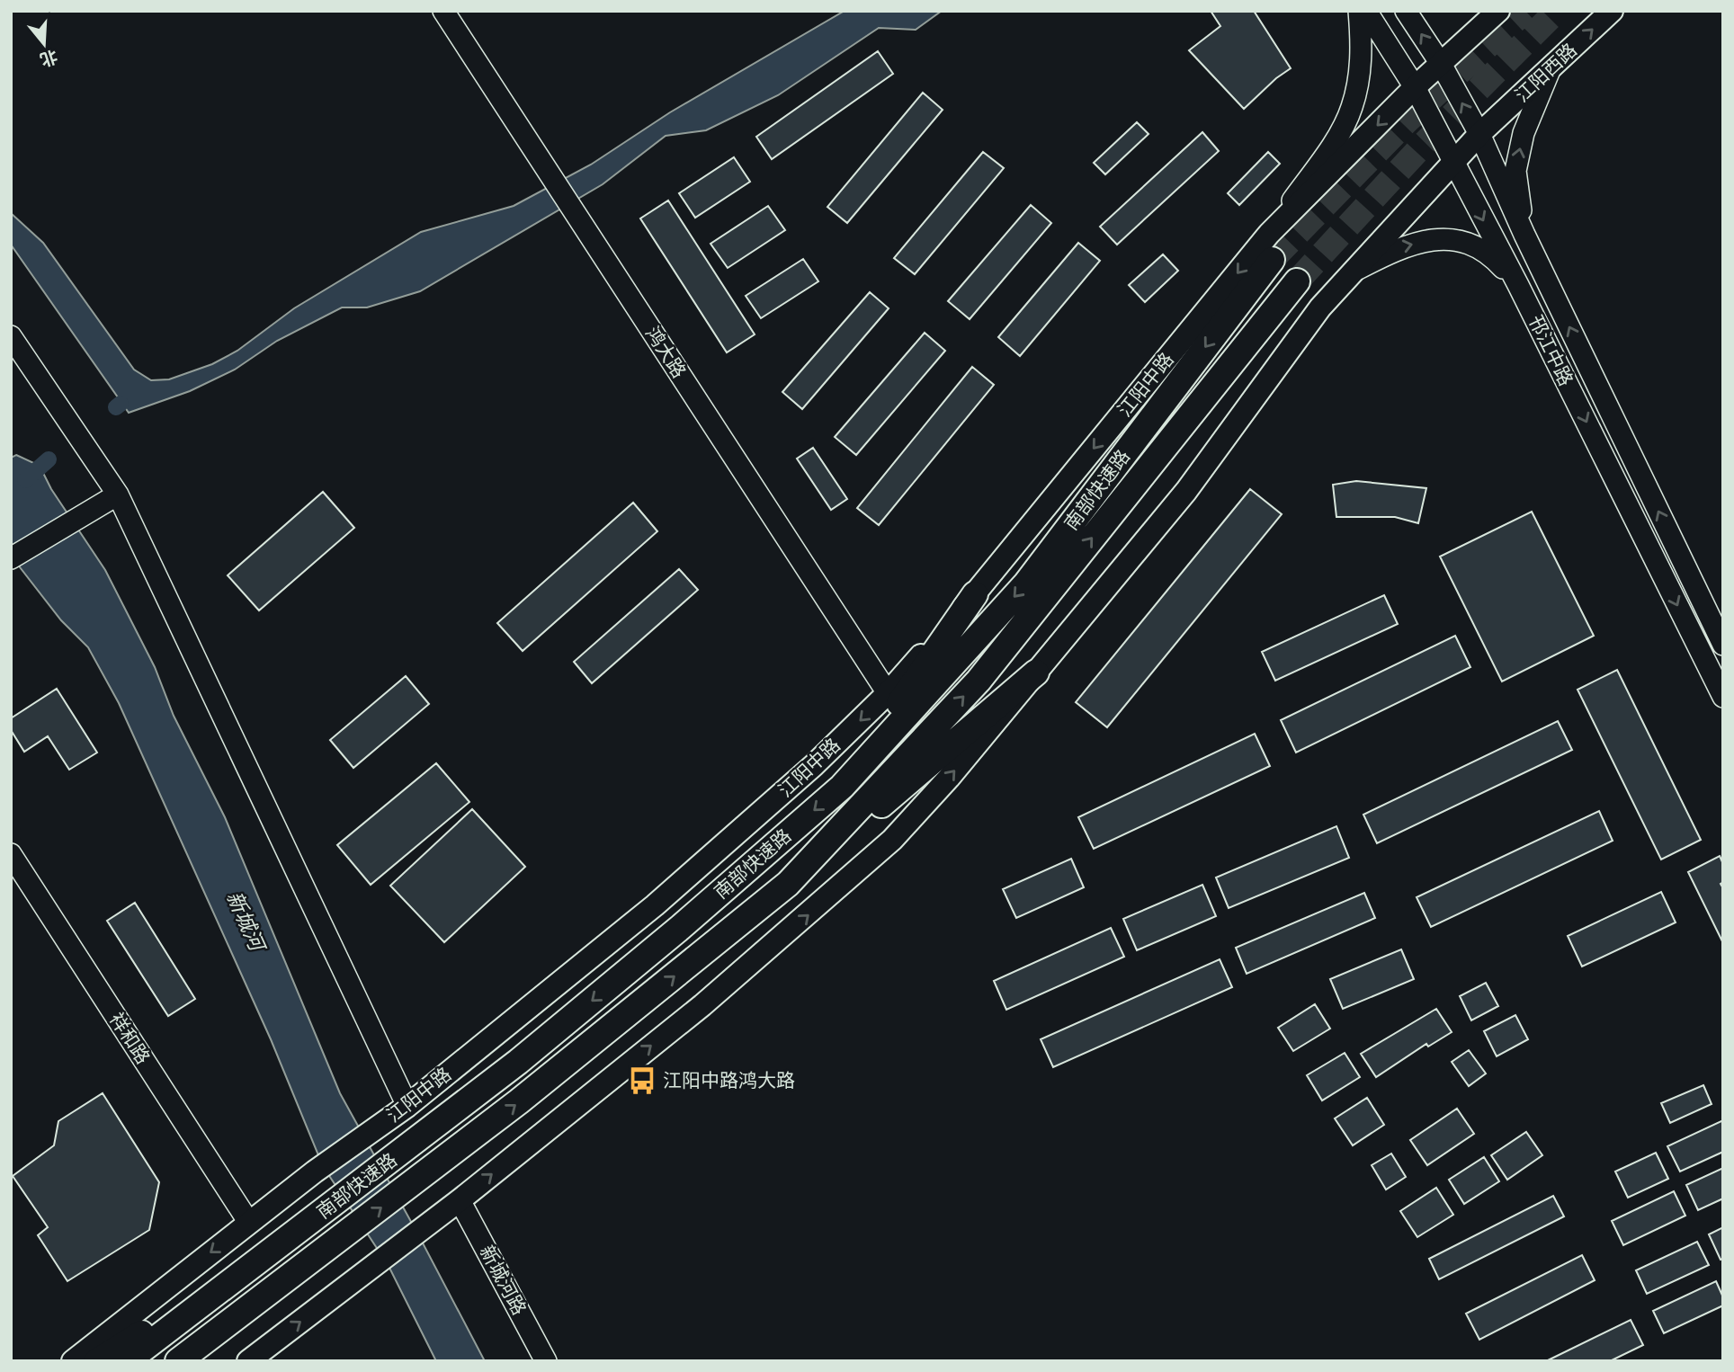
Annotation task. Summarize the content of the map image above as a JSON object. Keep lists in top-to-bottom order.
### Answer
{
  "streets": {
    "highway": ["南部快速路"],
    "main road": ["江阳西路", "江阳中路"],
    "street": [
      "邗江中路",
      "鸿大路",
      "祥和路",
      "新城河路"
    ]
  },
  "crossings": [
    ["江阳西路", "邗江中路"],
    ["邗江中路", "江阳中路"],
    ["鸿大路", "江阳中路"],
    ["江阳中路", "祥和路"]
  ],
  "one_way": ["江阳西路"],
  "water": ["新城河"],
  "places": {
    "bus stop": ["江阳中路鸿大路"]
  },
  "north": "bottom"
}
